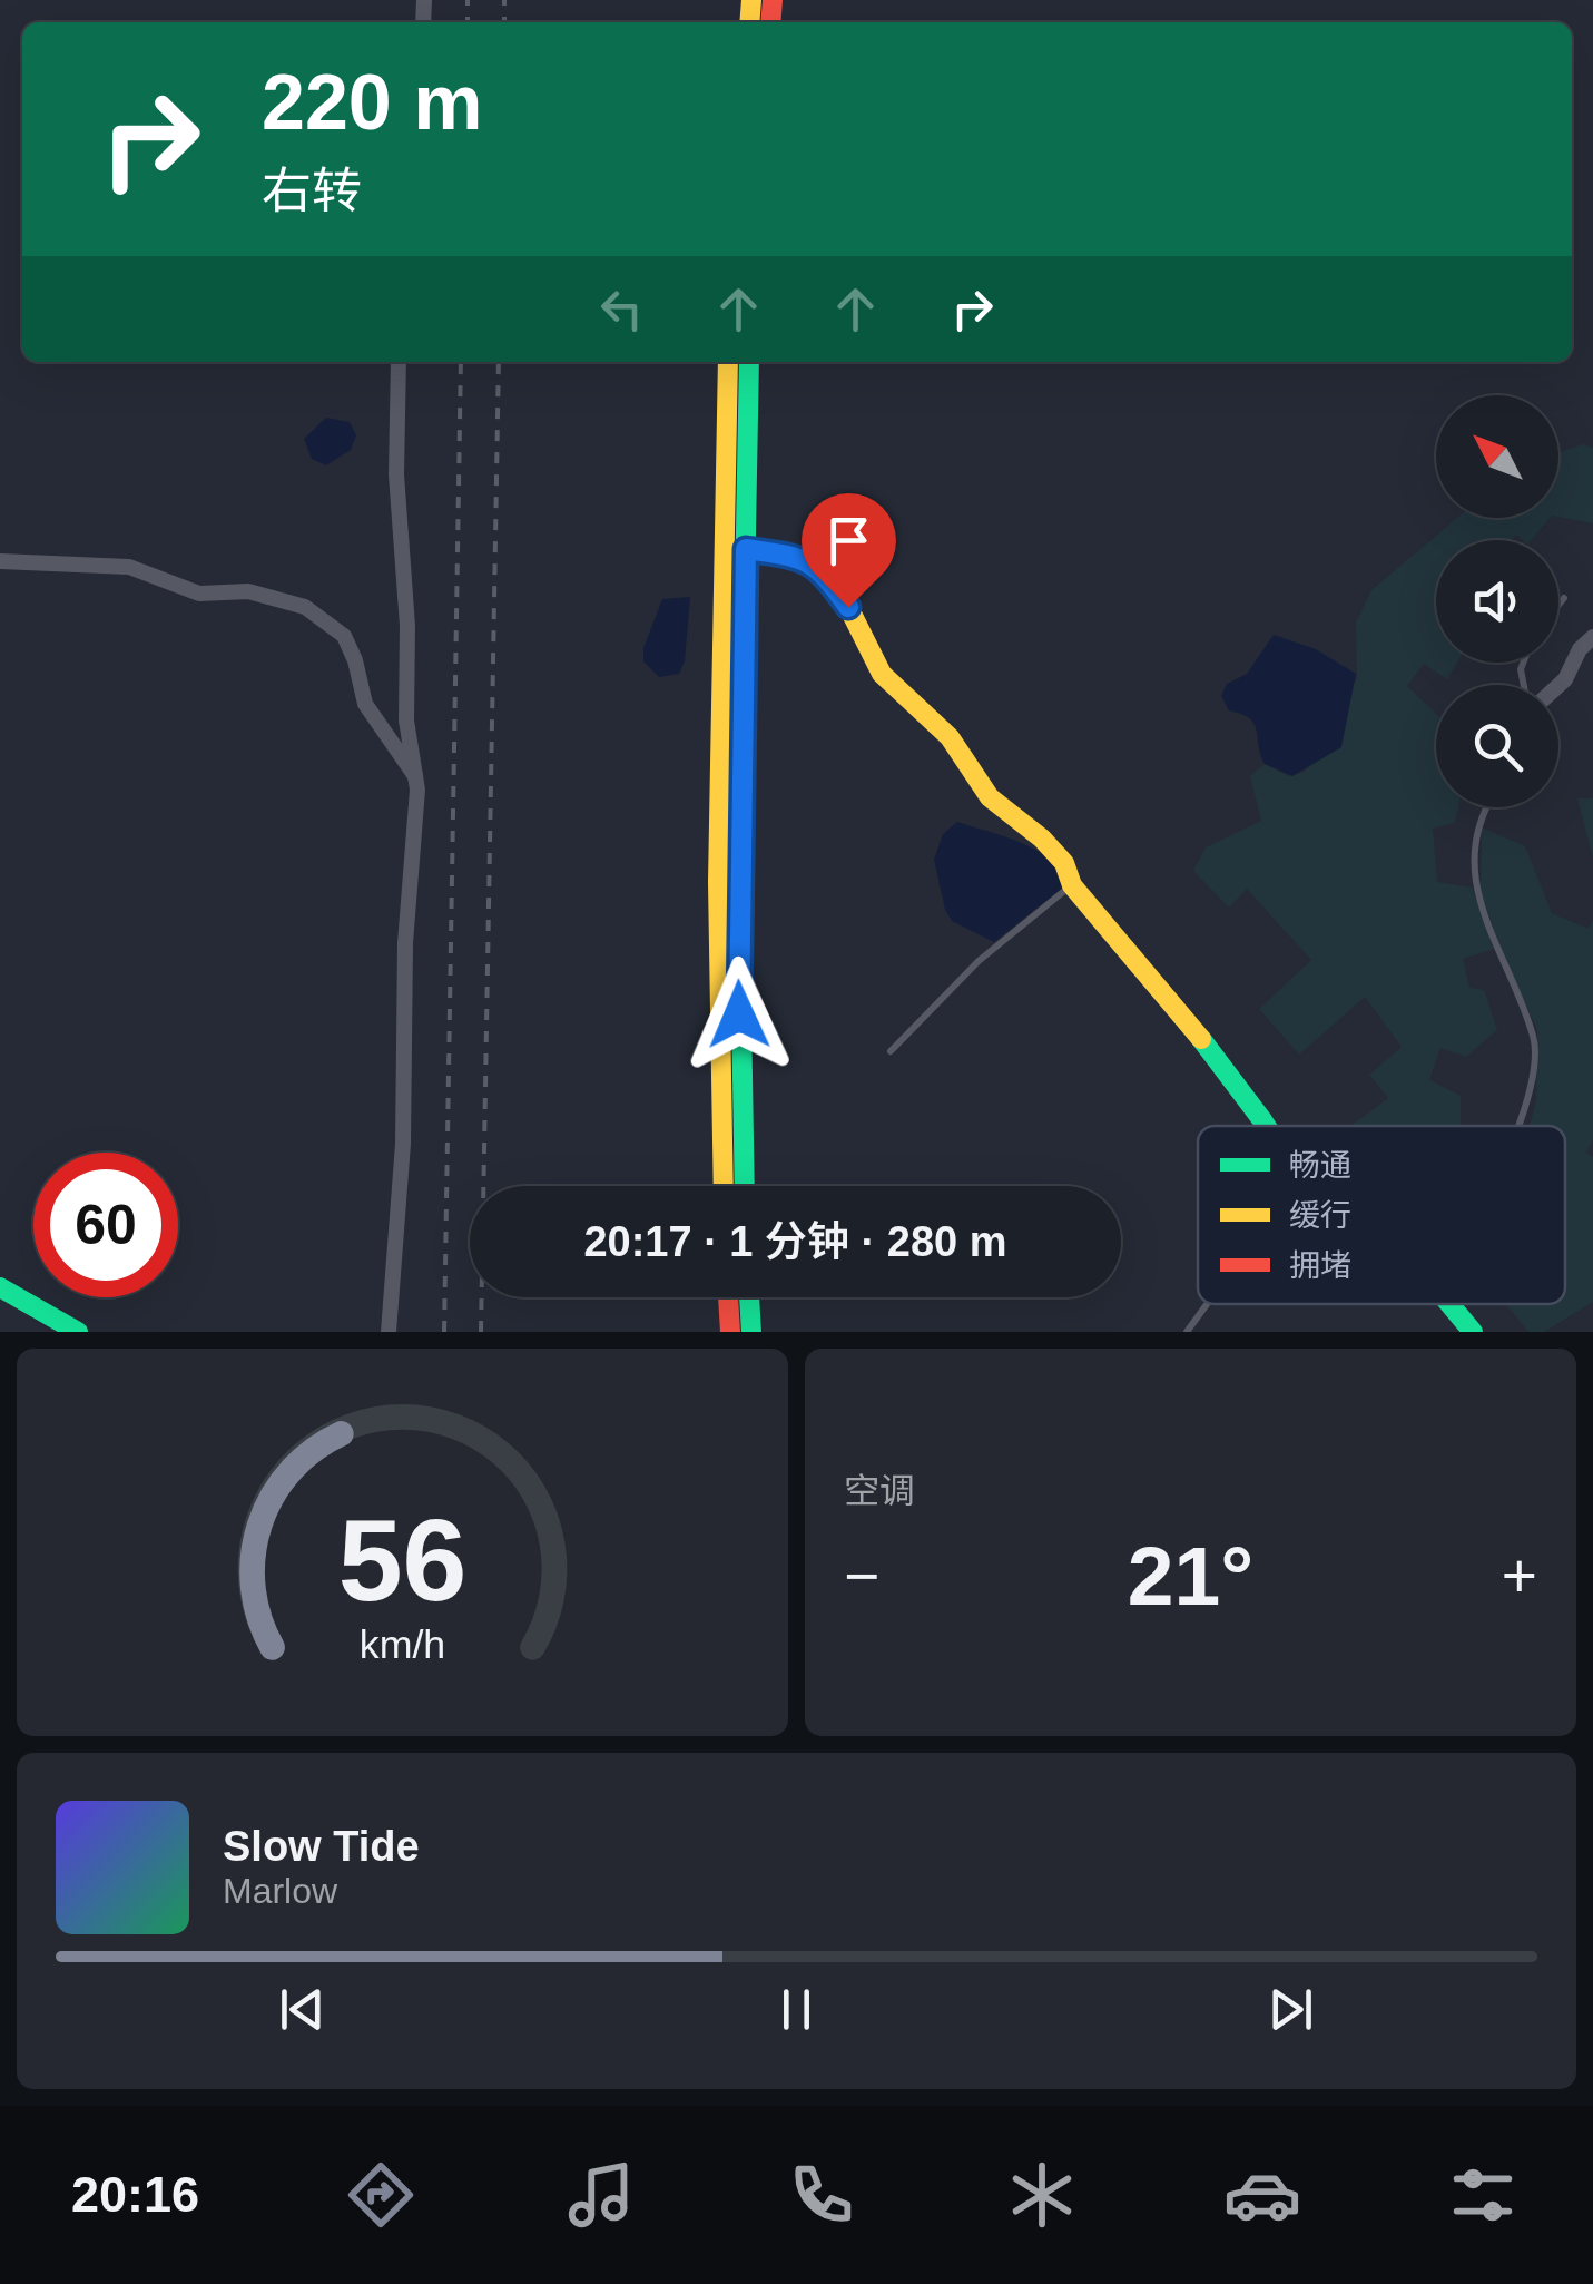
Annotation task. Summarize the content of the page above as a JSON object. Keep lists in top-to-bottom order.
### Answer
{
  "legend": ["畅通", "缓行", "拥堵"],
  "north": "top left",
  "page": {
    "turn": ["220 m", "右转"],
    "limit": "60",
    "trip": "20:17 · 1 分钟 · 280 m",
    "tile": "空调",
    "heat": ["−", "21°", "+"],
    "song": ["Slow Tide", "Marlow"],
    "tabs": "20:16",
    "gauge": ["56", "km/h"]
  }
}
